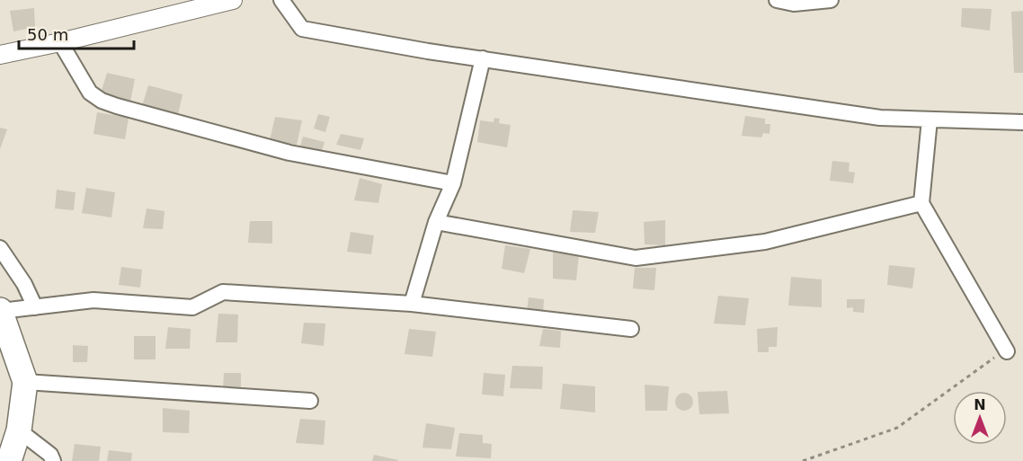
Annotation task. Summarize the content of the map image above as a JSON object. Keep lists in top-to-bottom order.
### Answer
{
  "scale_bar": "50 m",
  "north": "top"
}
